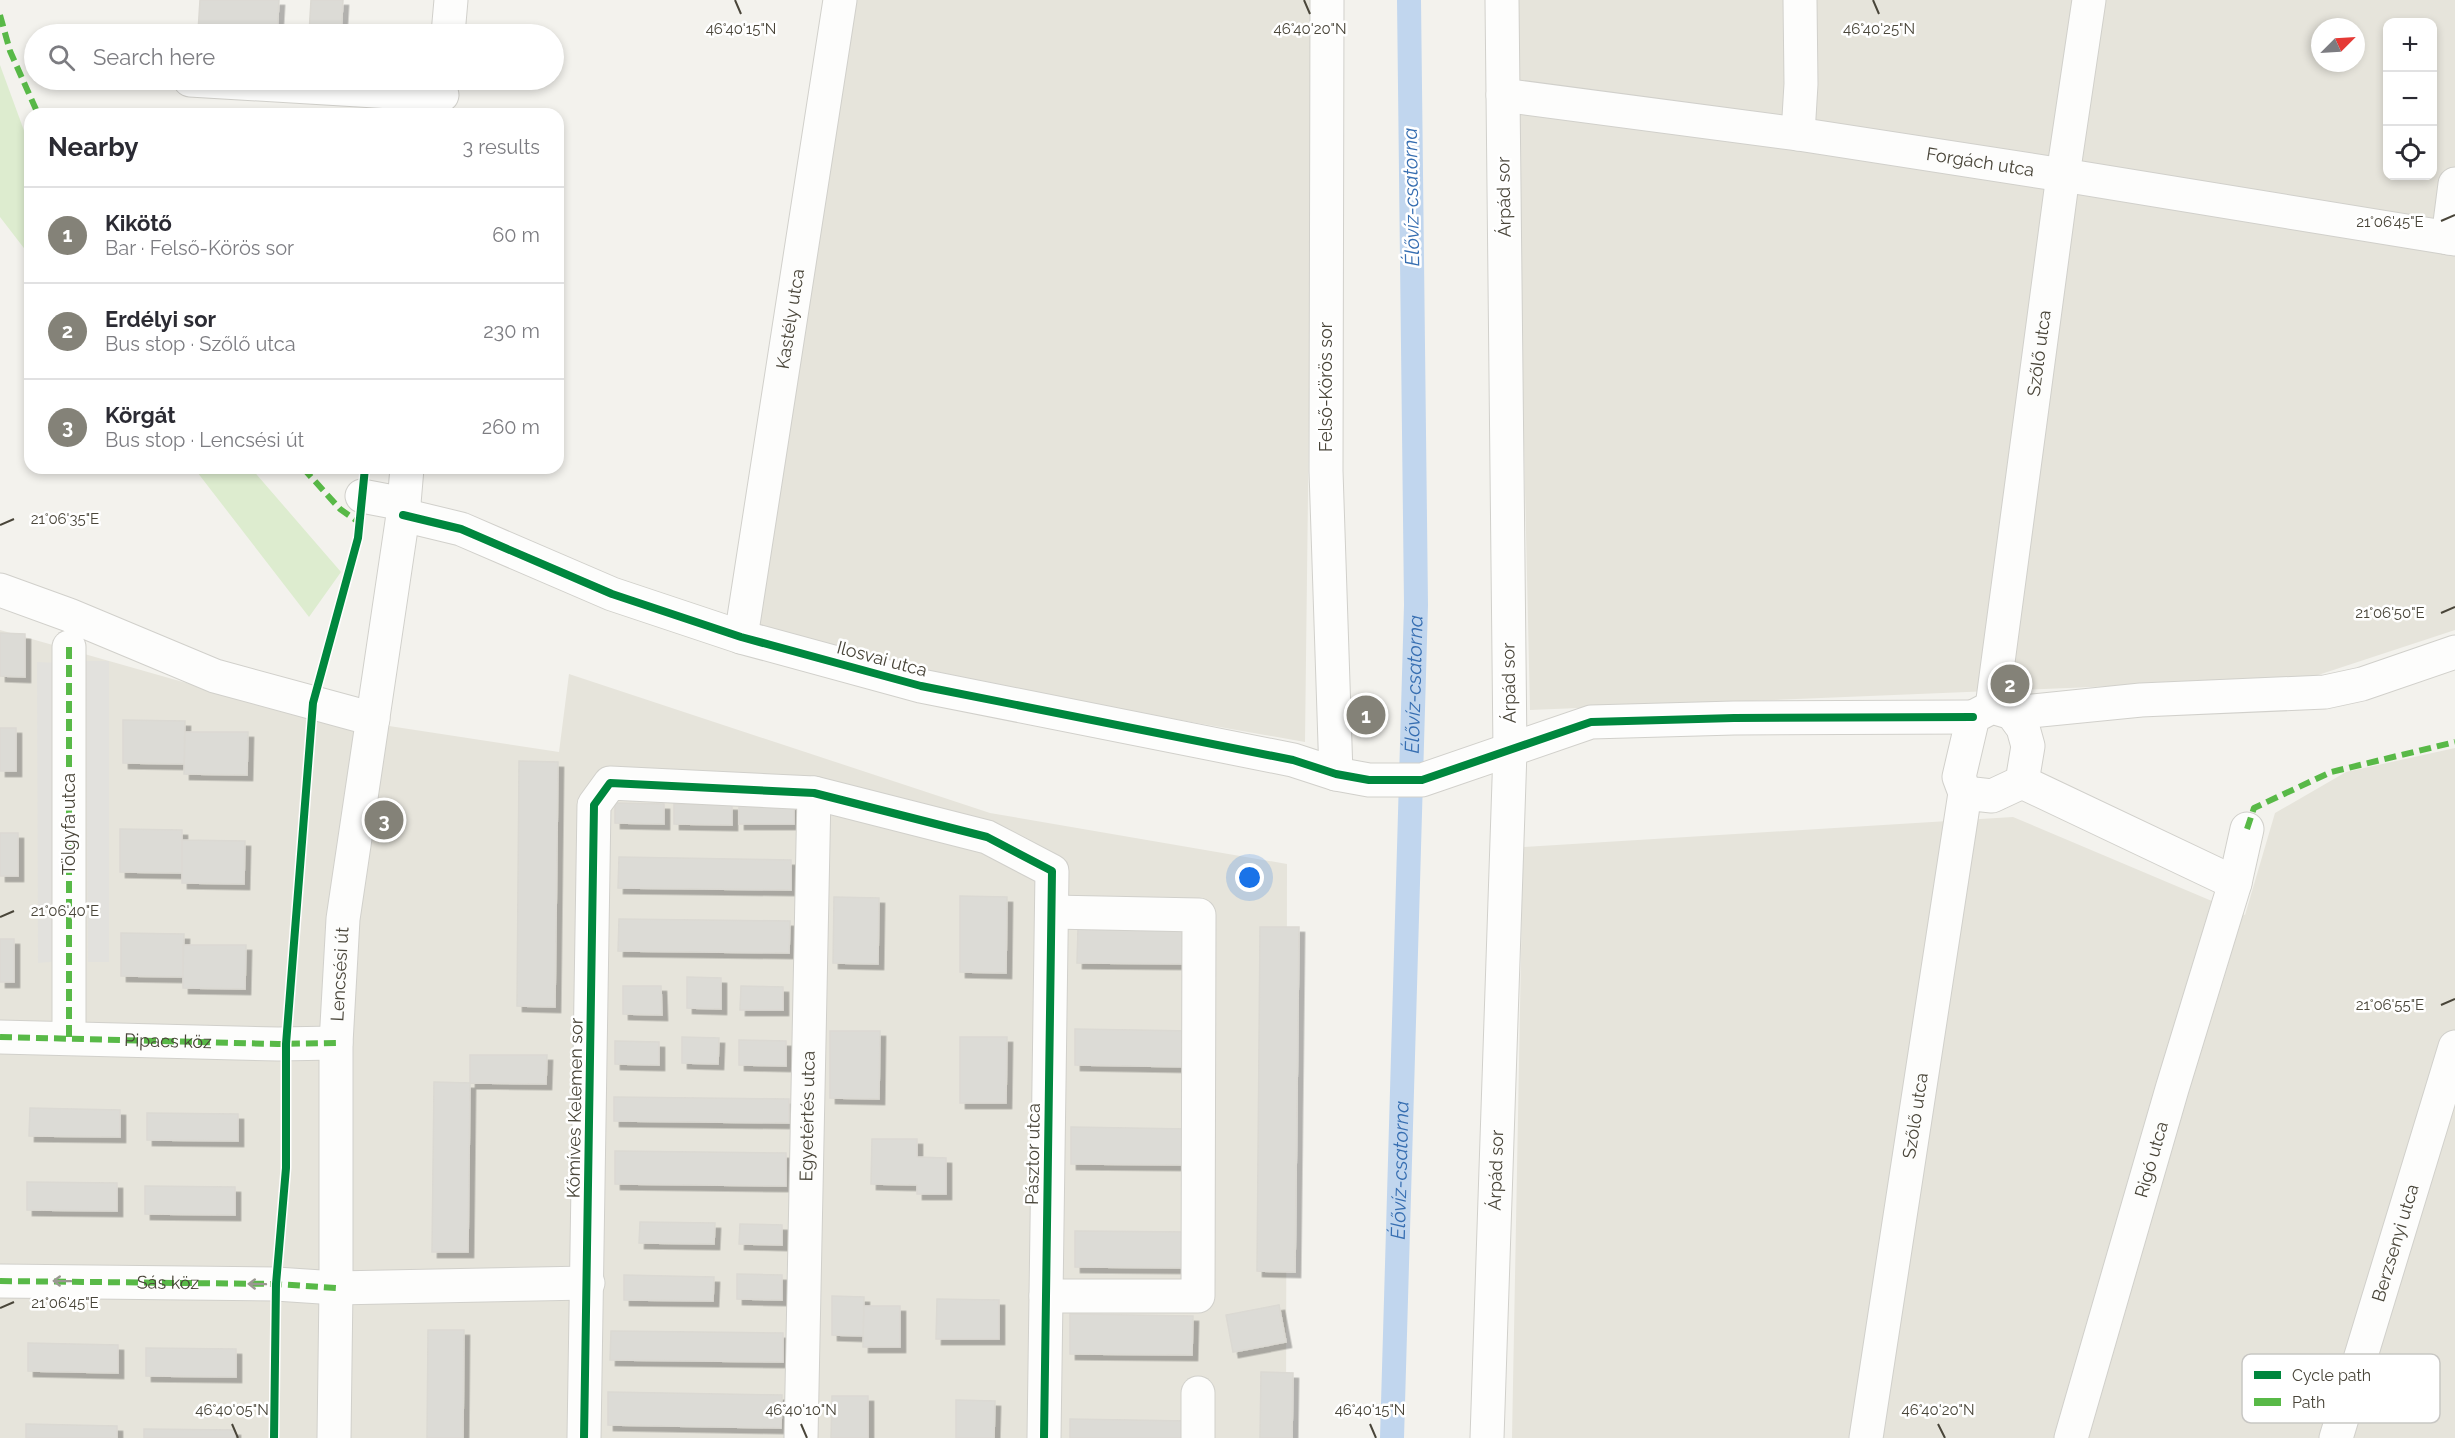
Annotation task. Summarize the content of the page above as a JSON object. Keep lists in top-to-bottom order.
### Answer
{
  "streets": {
    "street": [
      "Forgách utca",
      "Árpád sor",
      "Kastély utca",
      "Szőlő utca",
      "Felső-Körös sor",
      "Ilosvai utca",
      "Tölgyfa utca",
      "Lencsési út",
      "Pipacs köz",
      "Kőmíves Kelemen sor",
      "Egyetértés utca",
      "Pásztor utca",
      "Rigó utca",
      "Berzsenyi utca",
      "Sás köz"
    ]
  },
  "crossings": [
    ["Forgách utca", "Árpád sor"],
    ["Forgách utca", "Szőlő utca"],
    ["Árpád sor", "Ilosvai utca"],
    ["Kastély utca", "Ilosvai utca"],
    ["Szőlő utca", "Ilosvai utca"],
    ["Felső-Körös sor", "Ilosvai utca"],
    ["Ilosvai utca", "Lencsési út"],
    ["Tölgyfa utca", "Pipacs köz"],
    ["Lencsési út", "Pipacs köz"],
    ["Lencsési út", "Sás köz"],
    ["Kőmíves Kelemen sor", "Egyetértés utca"],
    ["Kőmíves Kelemen sor", "Pásztor utca"],
    ["Kőmíves Kelemen sor", "Sás köz"],
    ["Egyetértés utca", "Pásztor utca"]
  ],
  "one_way": ["Sás köz"],
  "water": ["Élővíz-csatorna"],
  "legend": ["Cycle path", "Path"],
  "north": "top right",
  "page": {
    "map_buttons": ["+", "−"],
    "search": "Search here",
    "heading": ["Nearby", "3 results"],
    "list": [
      {
        "mark": "1",
        "name": "Kikötő",
        "note": "Bar · Felső-Körös sor",
        "value": "60 m"
      },
      {
        "mark": "2",
        "name": "Erdélyi sor",
        "note": "Bus stop · Szőlő utca",
        "value": "230 m"
      },
      {
        "mark": "3",
        "name": "Körgát",
        "note": "Bus stop · Lencsési út",
        "value": "260 m"
      }
    ],
    "pins": ["2", "1", "3"]
  },
  "coordinates": [
    "46°40'15\"N",
    "46°40'20\"N",
    "46°40'25\"N",
    "21°06'45\"E",
    "21°06'35\"E",
    "21°06'50\"E",
    "21°06'40\"E",
    "21°06'55\"E",
    "46°40'05\"N",
    "46°40'10\"N"
  ]
}
